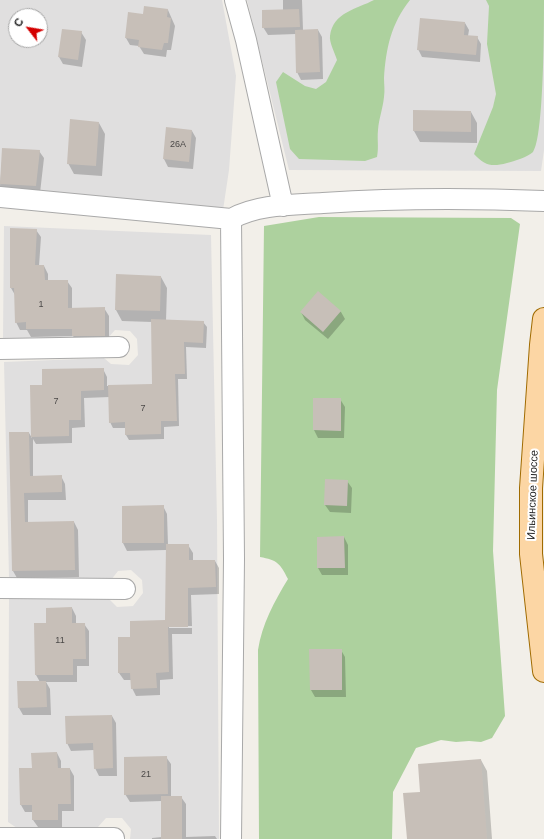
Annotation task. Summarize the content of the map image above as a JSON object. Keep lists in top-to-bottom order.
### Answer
{
  "streets": {
    "main road": ["Ильинское шоссе"]
  },
  "house_numbers": [
    "26А",
    "1",
    "7",
    "7",
    "11",
    "21"
  ],
  "north": "top left"
}
